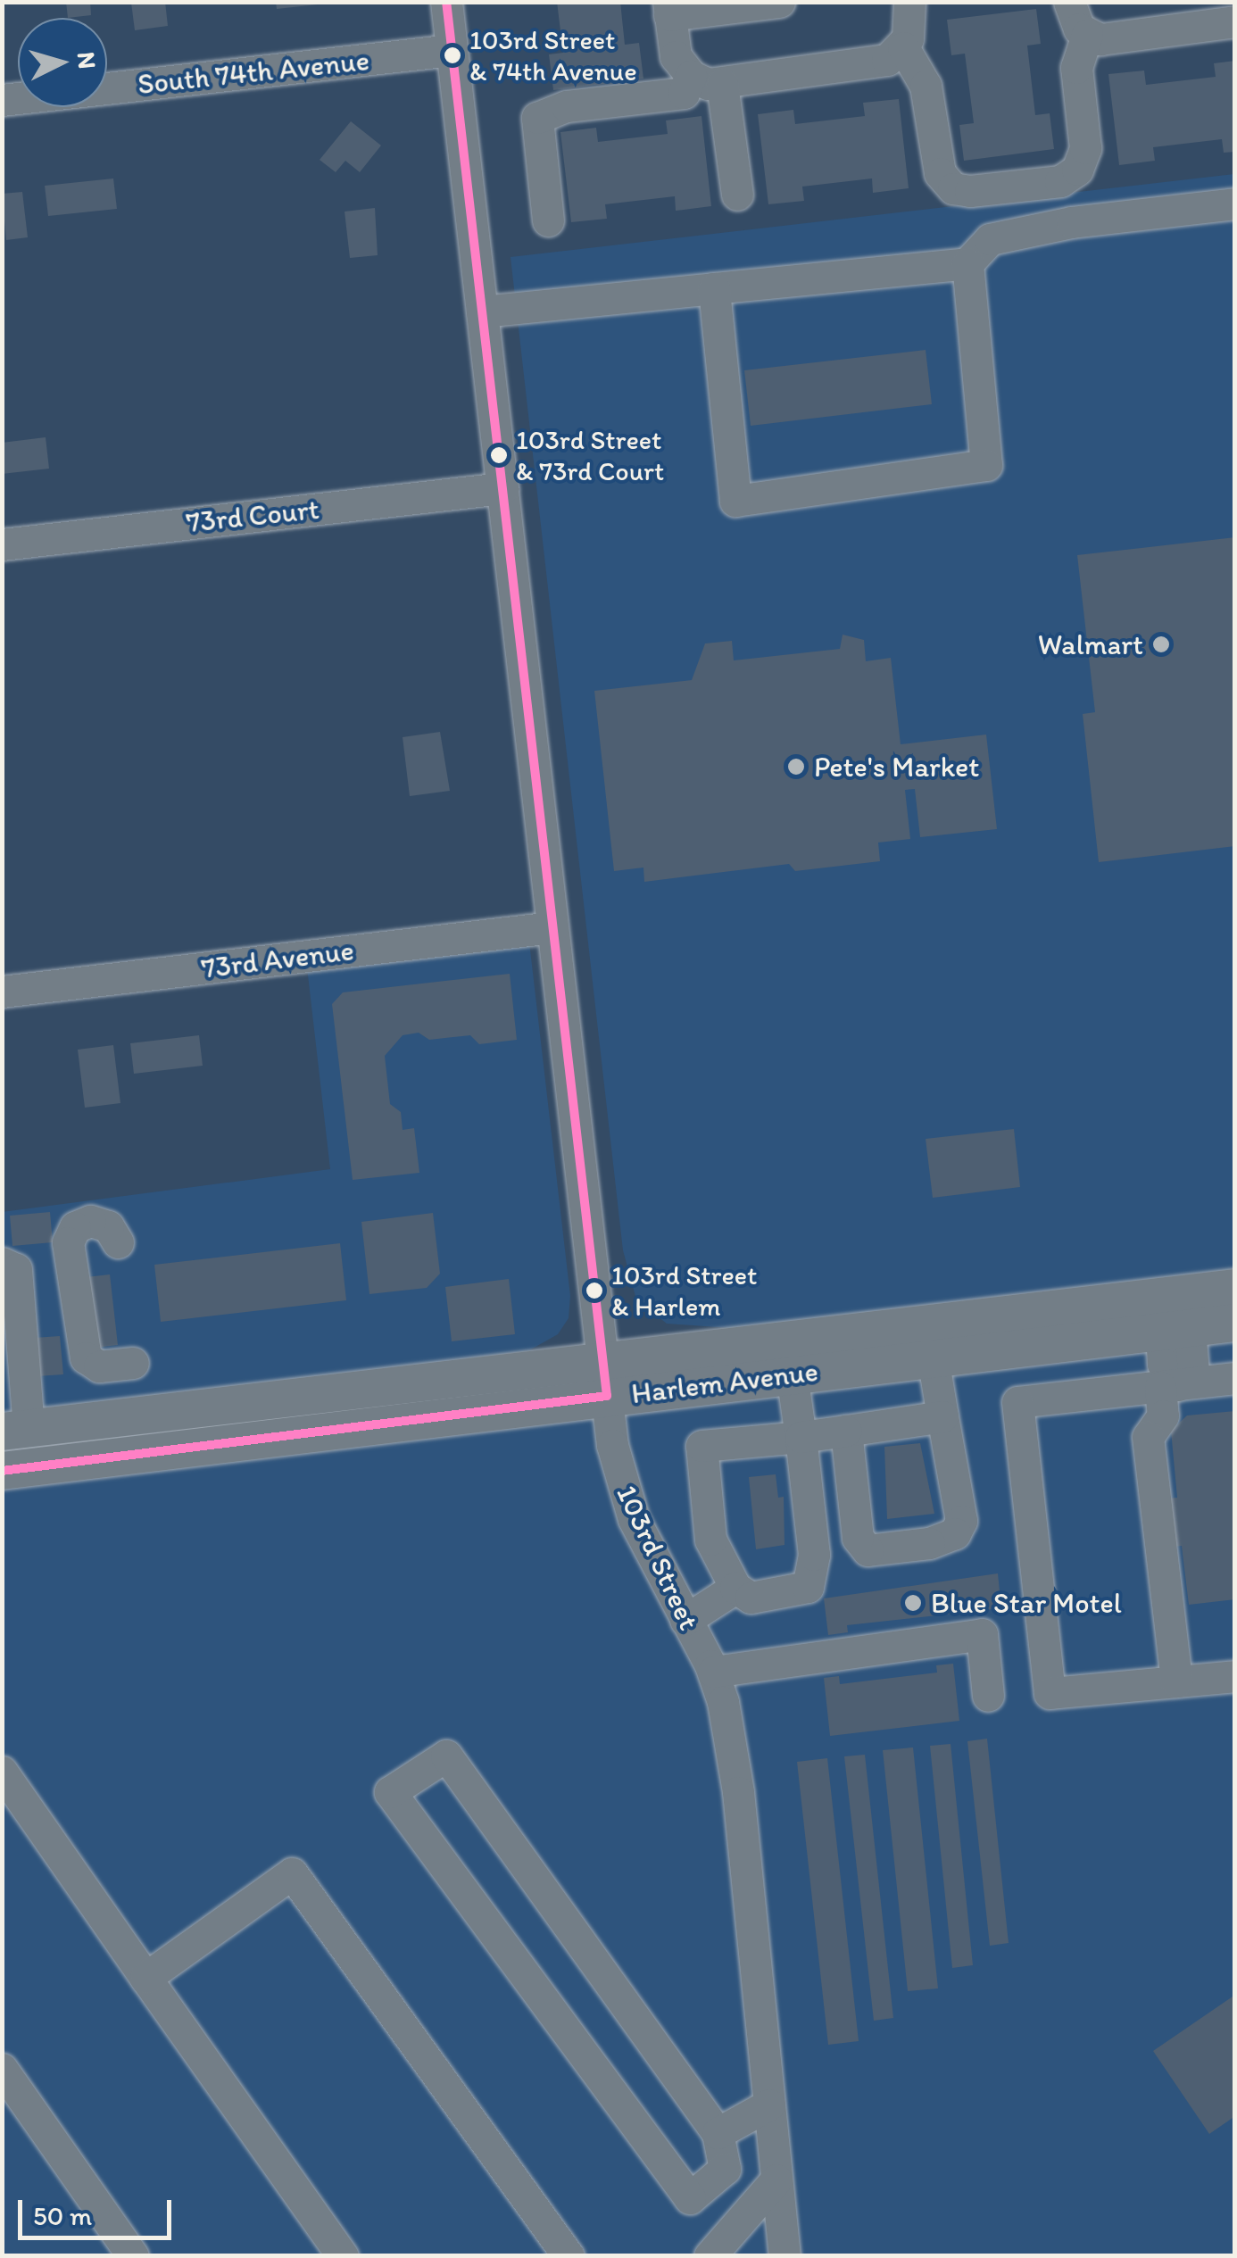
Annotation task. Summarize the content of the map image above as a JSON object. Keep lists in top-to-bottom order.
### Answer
{
  "streets": {
    "main road": ["Harlem Avenue"],
    "street": [
      "South 74th Avenue",
      "73rd Court",
      "73rd Avenue",
      "103rd Street"
    ]
  },
  "crossings": [
    ["South 74th Avenue", "103rd Street"],
    ["73rd Court", "103rd Street"],
    ["73rd Avenue", "103rd Street"],
    ["Harlem Avenue", "103rd Street"]
  ],
  "places": [
    "103rd Street & 74th Avenue",
    "103rd Street & 73rd Court",
    "Walmart",
    "Pete's Market",
    "103rd Street & Harlem",
    "Blue Star Motel"
  ],
  "scale_bar": "50 m",
  "north": "right"
}
